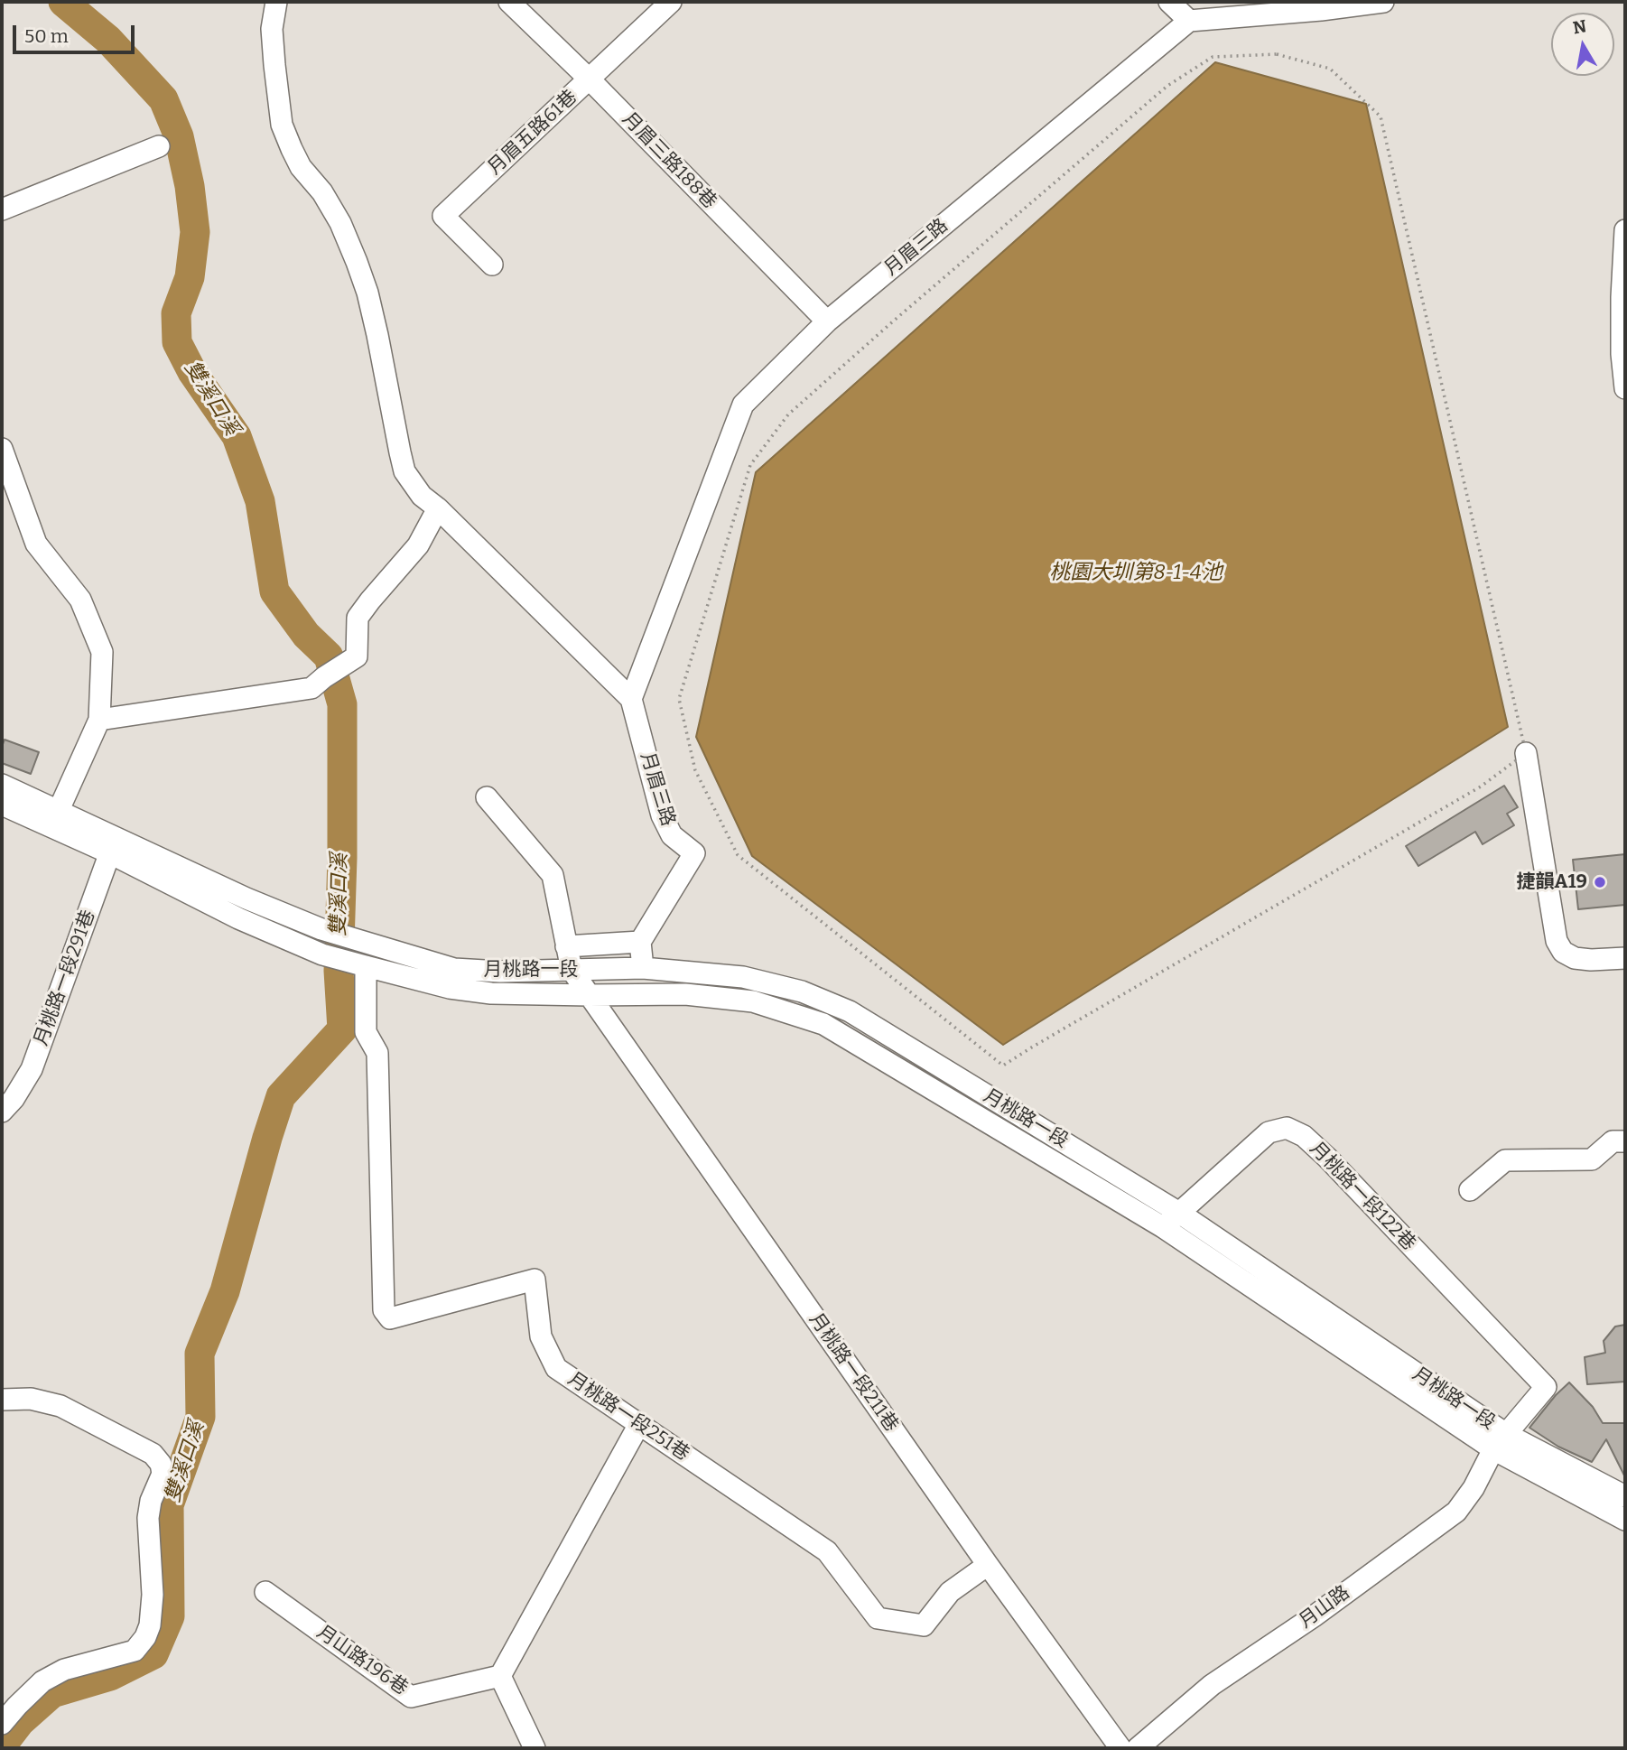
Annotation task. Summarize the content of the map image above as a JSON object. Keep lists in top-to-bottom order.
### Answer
{
  "streets": {
    "street": [
      "月眉五路61巷",
      "月眉三路188巷",
      "月眉三路",
      "月桃路一段",
      "月桃路一段291巷",
      "月桃路一段122巷",
      "月桃路一段211巷",
      "月桃路一段251巷",
      "月山路",
      "月山路196巷"
    ]
  },
  "crossings": [
    ["月眉五路61巷", "月眉三路188巷"],
    ["月眉三路188巷", "月眉三路"],
    ["月桃路一段", "月桃路一段291巷"],
    ["月桃路一段", "月桃路一段122巷"],
    ["月桃路一段", "月桃路一段211巷"],
    ["月桃路一段", "月桃路一段251巷"],
    ["月桃路一段", "月山路"],
    ["月桃路一段122巷", "月山路"],
    ["月桃路一段211巷", "月桃路一段251巷"]
  ],
  "water": ["雙溪口溪", "桃園大圳第8-1-4池"],
  "places": ["捷韻A19"],
  "scale_bar": "50 m",
  "north": "top"
}
